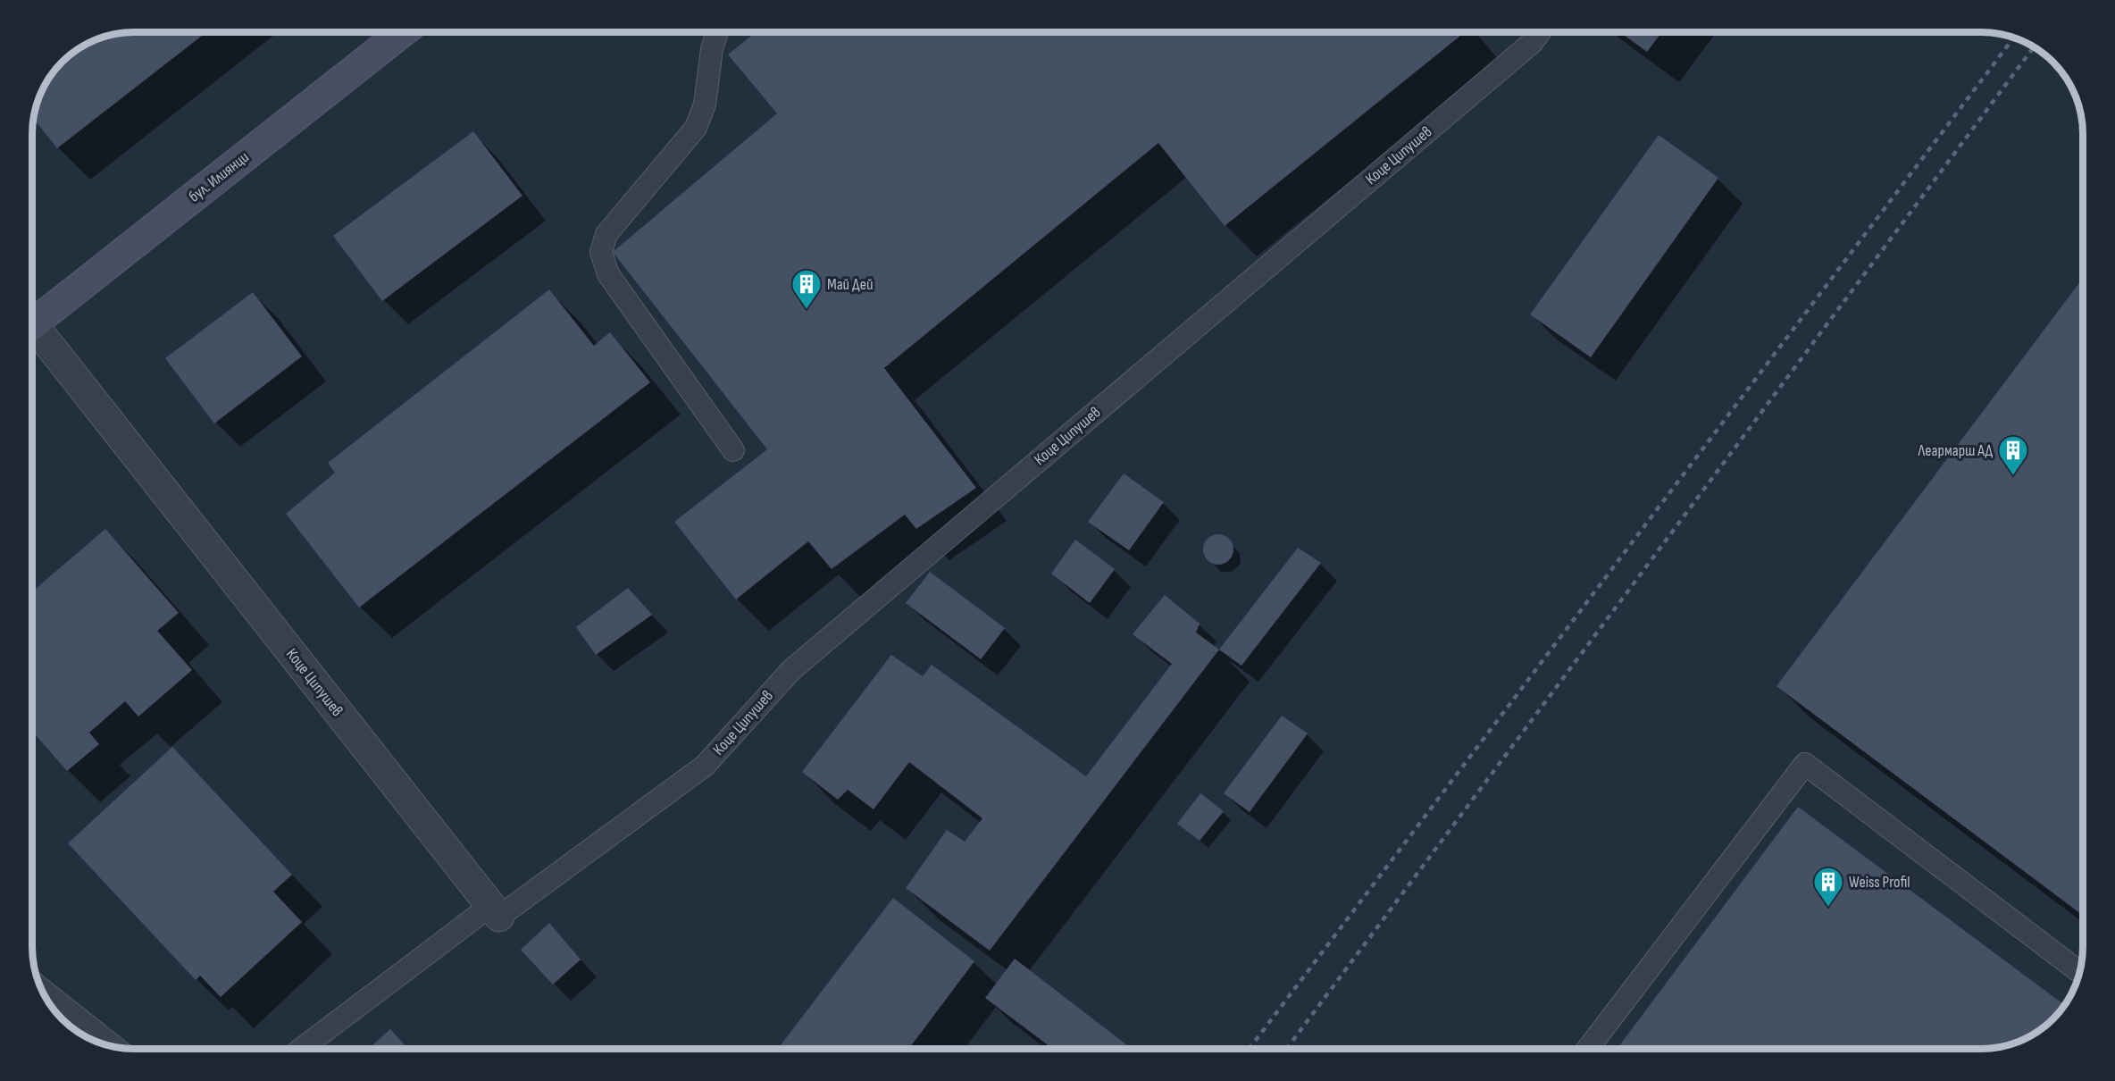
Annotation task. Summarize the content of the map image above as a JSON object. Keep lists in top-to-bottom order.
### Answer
{
  "streets": {
    "street": ["Коце Ципушев", "бул. Илиянци"]
  },
  "places": {
    "building": ["Май Дей", "Леармарш АД", "Weiss Profil"]
  }
}
